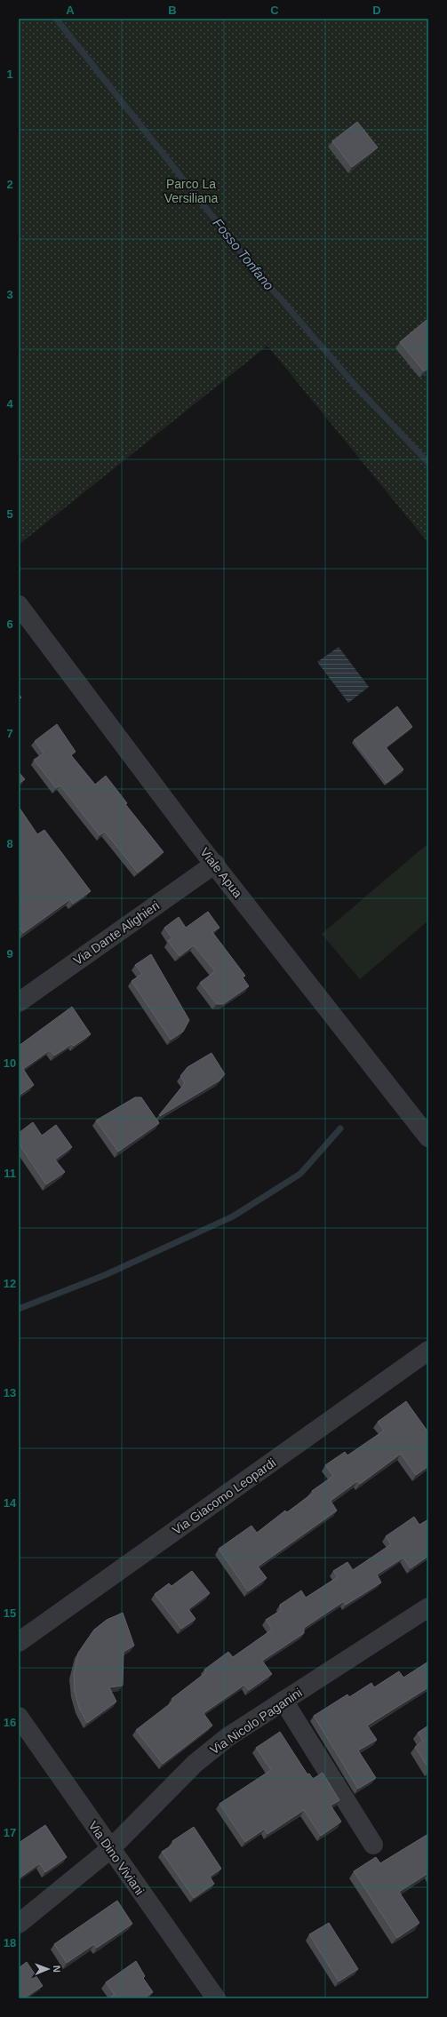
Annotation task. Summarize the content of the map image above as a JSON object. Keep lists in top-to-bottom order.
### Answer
{
  "streets": {
    "street": [
      "Viale Apua",
      "Via Dante Alighieri",
      "Via Giacomo Leopardi",
      "Via Nicolo Paganini",
      "Via Dino Viviani"
    ]
  },
  "crossings": [
    ["Viale Apua", "Via Dante Alighieri"],
    ["Via Nicolo Paganini", "Via Dino Viviani"]
  ],
  "water": ["Fosso Tonfano"],
  "parks": ["Parco La Versiliana"],
  "north": "right",
  "grid": {
    "columns": [
      "A",
      "B",
      "C",
      "D"
    ],
    "rows": [
      "1",
      "2",
      "3",
      "4",
      "5",
      "6",
      "7",
      "8",
      "9",
      "10",
      "11",
      "12",
      "13",
      "14",
      "15",
      "16",
      "17",
      "18"
    ]
  }
}
